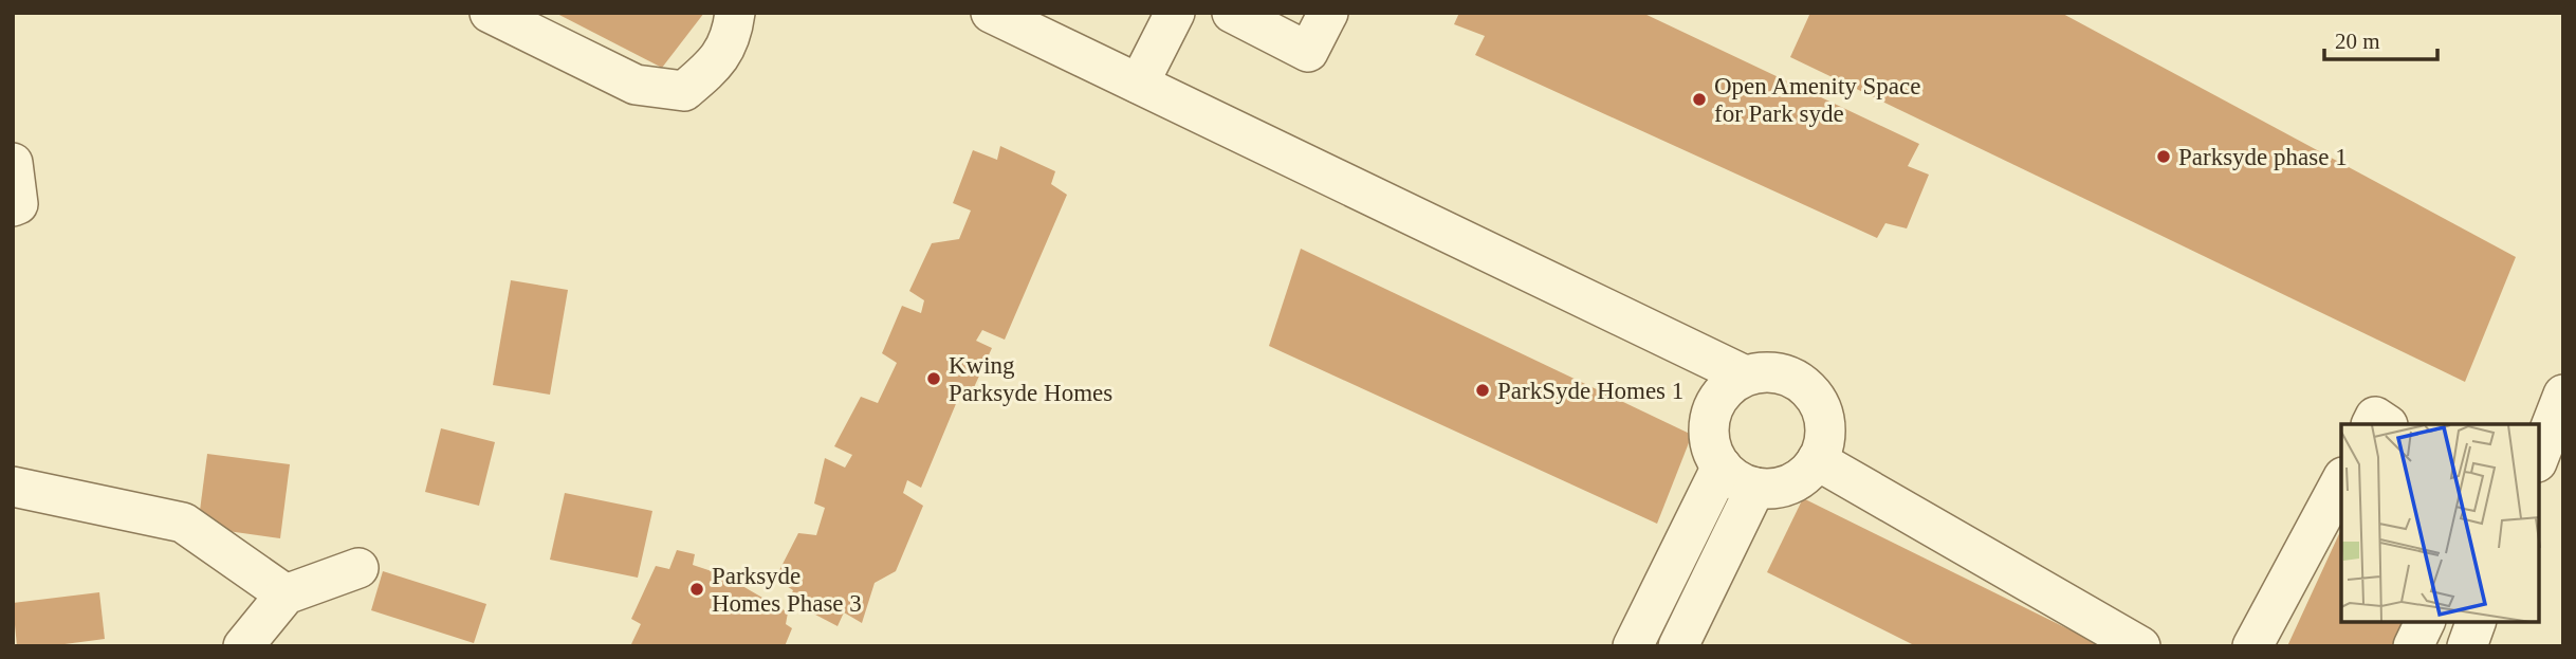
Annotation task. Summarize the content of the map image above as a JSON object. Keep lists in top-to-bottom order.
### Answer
{
  "places": [
    "Open Amenity Space for Park syde",
    "Parksyde phase 1",
    "Kwing Parksyde Homes",
    "ParkSyde Homes 1",
    "Parksyde Homes Phase 3"
  ],
  "scale_bar": "20 m"
}
